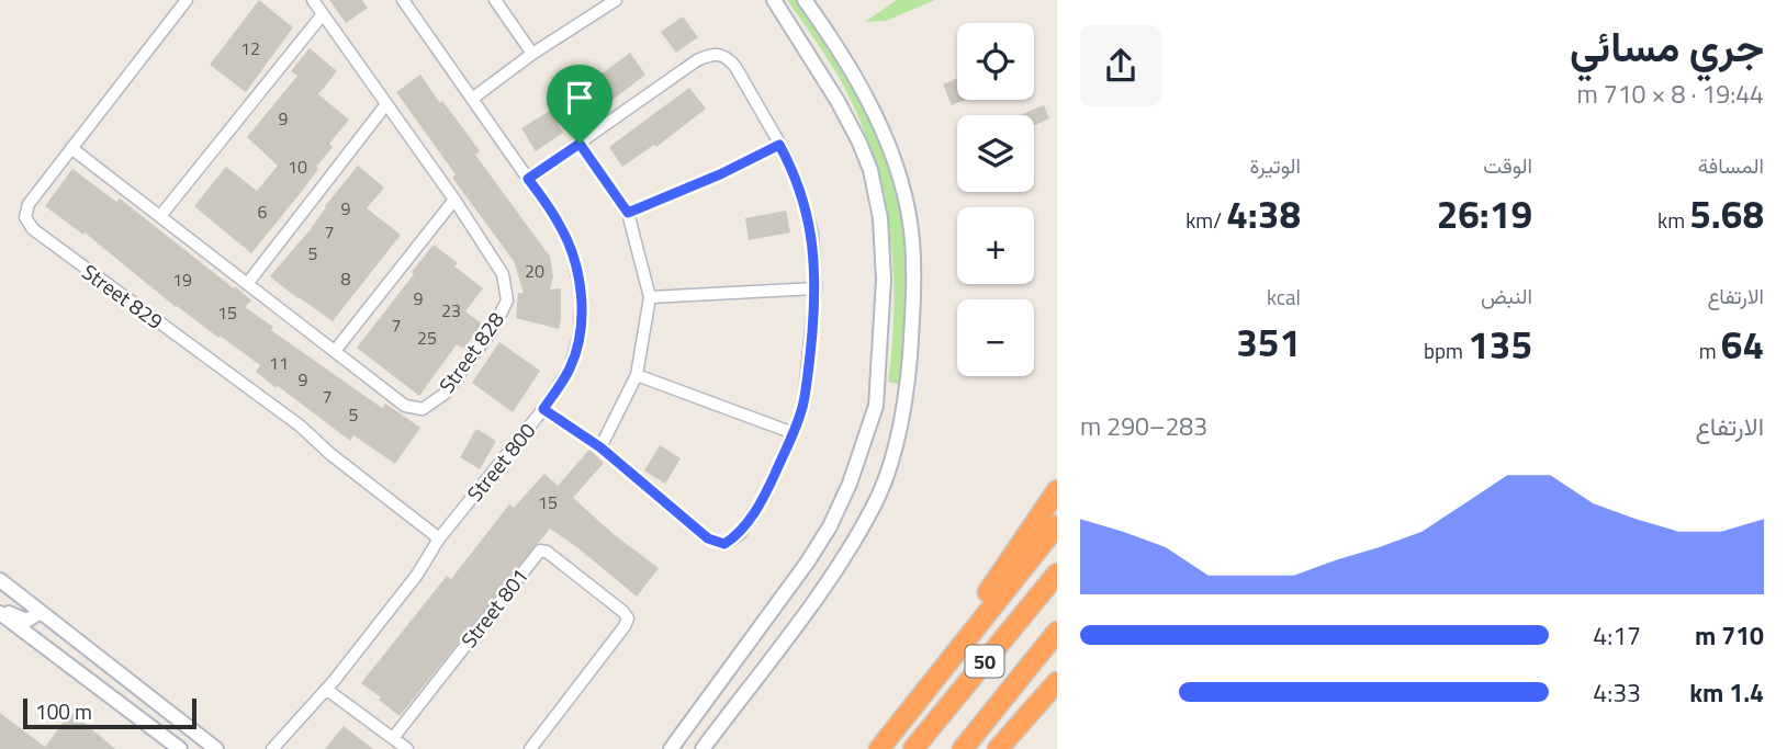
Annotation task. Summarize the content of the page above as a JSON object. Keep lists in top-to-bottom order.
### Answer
{
  "streets": {
    "highway": ["50"],
    "street": [
      "Street 829",
      "Street 828",
      "Street 800",
      "Street 801"
    ]
  },
  "crossings": [
    ["Street 829", "Street 828"],
    ["Street 829", "Street 800"]
  ],
  "house_numbers": [
    "12",
    "9",
    "10",
    "9",
    "6",
    "7",
    "5",
    "20",
    "8",
    "19",
    "9",
    "23",
    "15",
    "7",
    "25",
    "11",
    "9",
    "7",
    "5",
    "15"
  ],
  "scale_bar": "100 m",
  "page": {
    "heading": ["جري مسائي", "19:44 · 8 × 710 m"],
    "map_buttons": ["+", "−"],
    "stats": [
      ["المسافة", "5.68 km"],
      ["الوقت", "26:19"],
      ["الوتيرة", "4:38 /km"],
      ["الارتفاع", "64 m"],
      ["النبض", "135 bpm"],
      ["kcal", "351"]
    ],
    "chart": ["الارتفاع", "283–290 m"],
    "list": [
      {
        "name": "710 m",
        "note": "4:17"
      },
      {
        "name": "1.4 km",
        "note": "4:33"
      }
    ],
    "scale": "100 m"
  }
}
